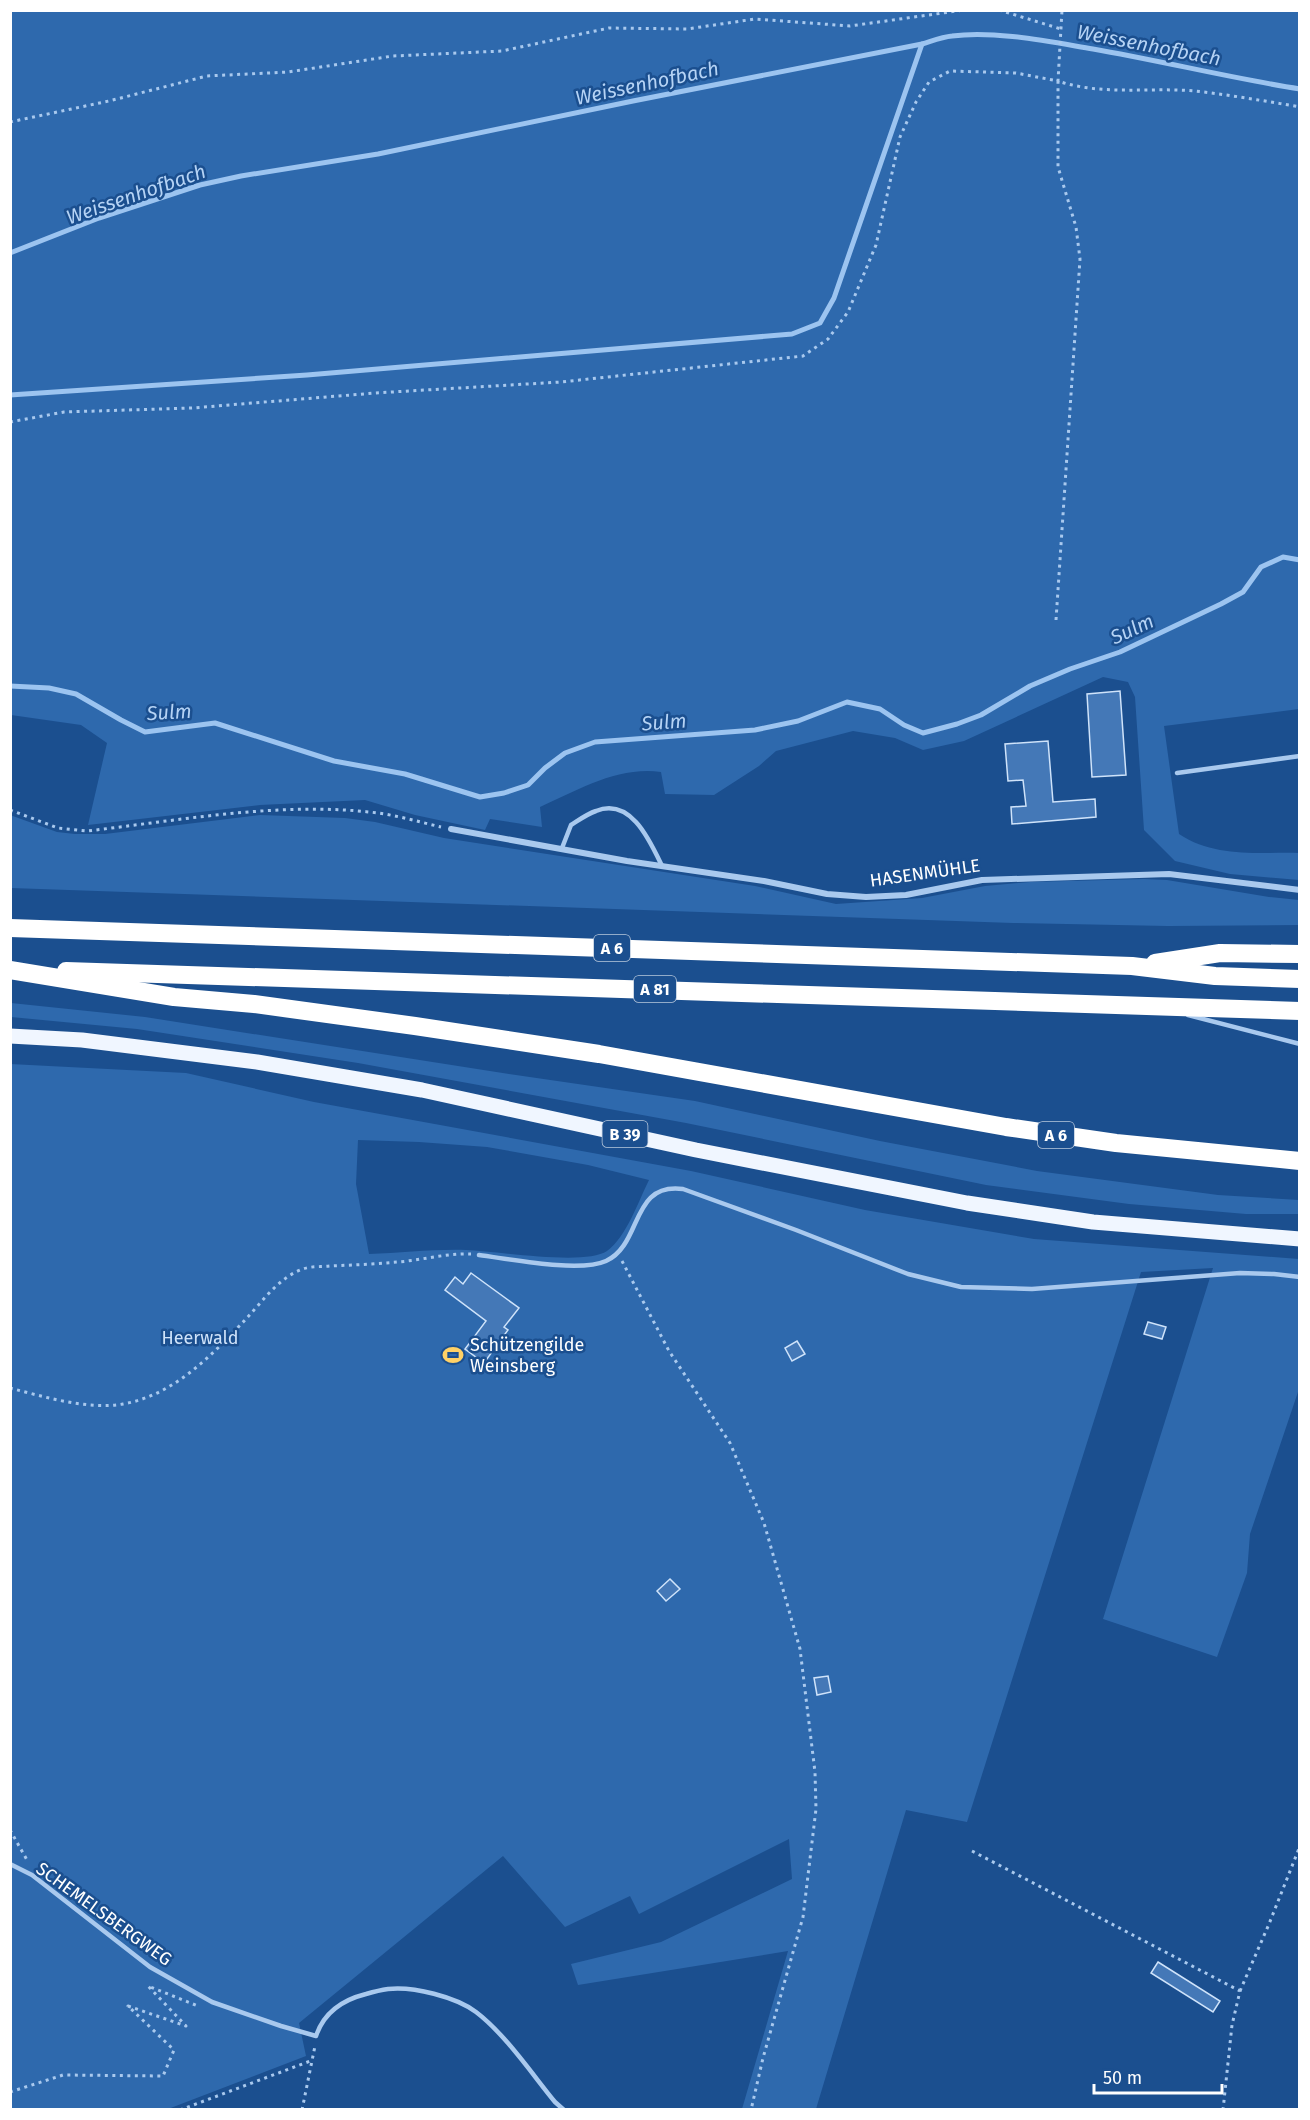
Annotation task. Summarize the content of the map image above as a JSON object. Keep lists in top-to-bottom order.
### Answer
{
  "streets": {
    "highway": ["A 6", "A 81"],
    "main road": ["B 39"],
    "street": ["HASENMÜHLE"],
    "lane": ["SCHEMELSBERGWEG"]
  },
  "crossings": [
    ["A 6", "A 81"]
  ],
  "water": ["Weissenhofbach", "Sulm"],
  "parks": ["Heerwald"],
  "places": {
    "sports": ["Schützengilde Weinsberg"]
  },
  "scale_bar": "50 m"
}
